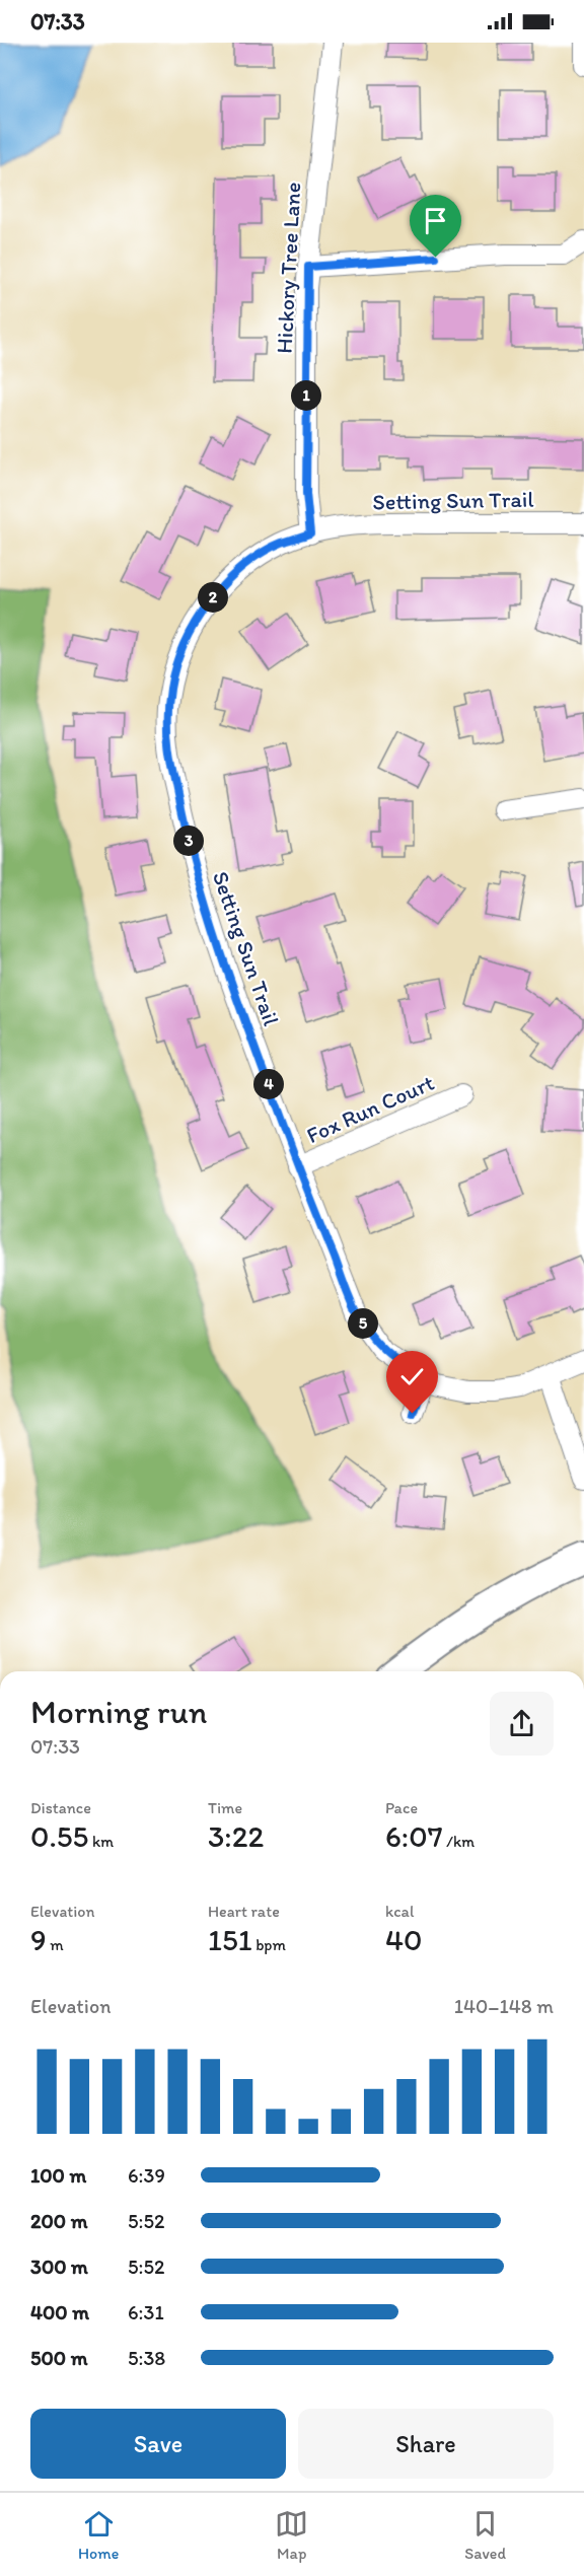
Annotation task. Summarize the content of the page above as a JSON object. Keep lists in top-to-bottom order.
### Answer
{
  "streets": {
    "street": ["Hickory Tree Lane", "Setting Sun Trail", "Fox Run Court"]
  },
  "crossings": [
    ["Hickory Tree Lane", "Setting Sun Trail"],
    ["Setting Sun Trail", "Fox Run Court"]
  ],
  "page": {
    "status": "07:33",
    "pins": [
      "1",
      "2",
      "3",
      "4",
      "5"
    ],
    "heading": ["Morning run", "07:33"],
    "stats": [
      ["Distance", "0.55 km"],
      ["Time", "3:22"],
      ["Pace", "6:07 /km"],
      ["Elevation", "9 m"],
      ["Heart rate", "151 bpm"],
      ["kcal", "40"]
    ],
    "chart": ["Elevation", "140–148 m"],
    "list": [
      {
        "name": "100 m",
        "note": "6:39"
      },
      {
        "name": "200 m",
        "note": "5:52"
      },
      {
        "name": "300 m",
        "note": "5:52"
      },
      {
        "name": "400 m",
        "note": "6:31"
      },
      {
        "name": "500 m",
        "note": "5:38"
      }
    ],
    "buttons": ["Save", "Share"],
    "tabs": ["Home", "Map", "Saved"]
  }
}
